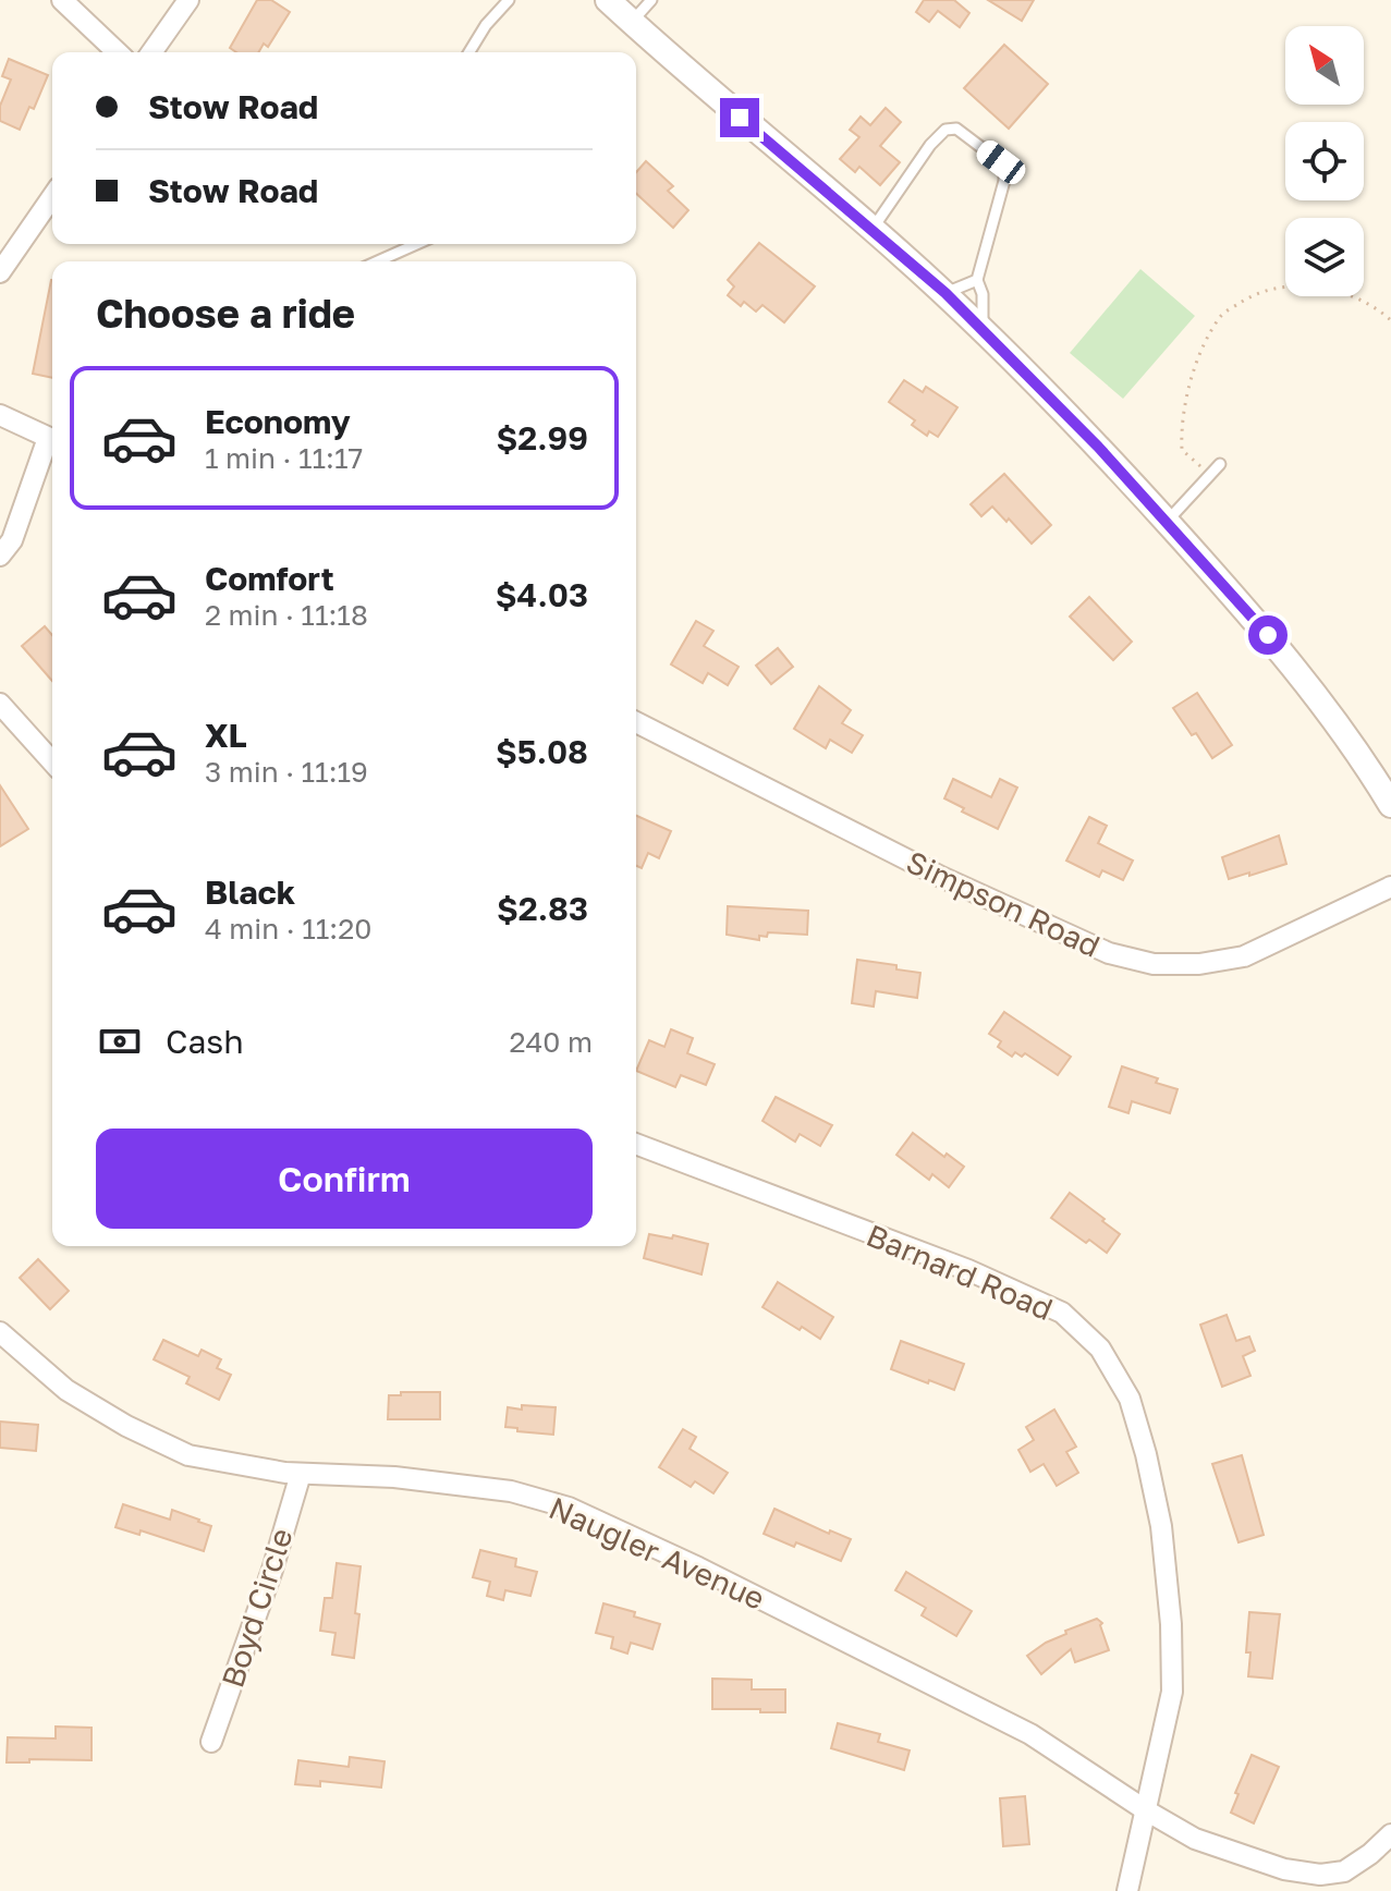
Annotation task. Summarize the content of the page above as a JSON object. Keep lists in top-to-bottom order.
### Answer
{
  "streets": {
    "street": [
      "Simpson Road",
      "Barnard Road",
      "Naugler Avenue",
      "Boyd Circle"
    ]
  },
  "crossings": [
    ["Barnard Road", "Naugler Avenue"],
    ["Naugler Avenue", "Boyd Circle"]
  ],
  "north": "top left",
  "page": {
    "banner": ["Stow Road", "Stow Road"],
    "heading": "Choose a ride",
    "list": [
      {
        "name": "Economy",
        "note": "1 min · 11:17",
        "value": "$2.99"
      },
      {
        "name": "Comfort",
        "note": "2 min · 11:18",
        "value": "$4.03"
      },
      {
        "name": "XL",
        "note": "3 min · 11:19",
        "value": "$5.08"
      },
      {
        "name": "Black",
        "note": "4 min · 11:20",
        "value": "$2.83"
      }
    ],
    "pay": ["Cash", "240 m"],
    "buttons": "Confirm"
  }
}
